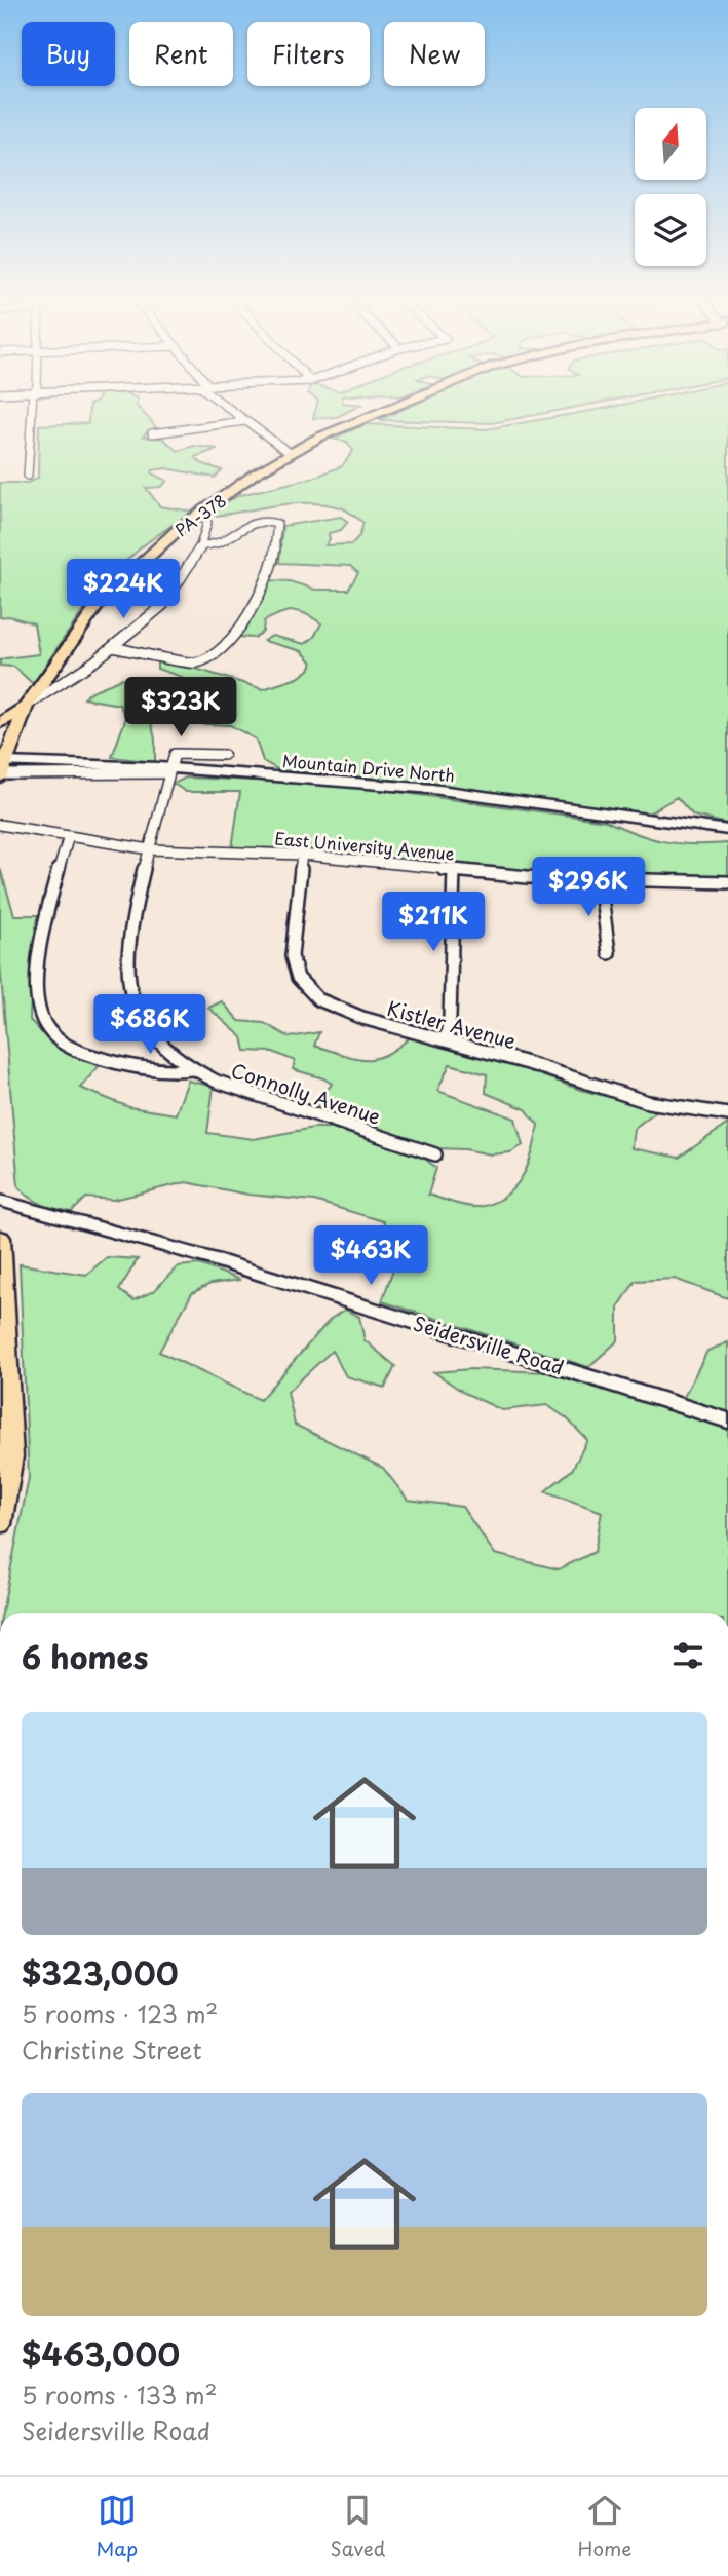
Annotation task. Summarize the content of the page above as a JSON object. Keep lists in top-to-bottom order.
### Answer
{
  "streets": {
    "main road": ["PA-378"],
    "street": [
      "Mountain Drive North",
      "East University Avenue",
      "Kistler Avenue",
      "Connolly Avenue",
      "Seidersville Road"
    ]
  },
  "crossings": [
    ["PA-378", "Mountain Drive North"],
    ["Mountain Drive North", "Connolly Avenue"],
    ["East University Avenue", "Kistler Avenue"],
    ["East University Avenue", "Connolly Avenue"]
  ],
  "north": "top",
  "page": {
    "chip": [
      "Buy",
      "Rent",
      "Filters",
      "New"
    ],
    "price": [
      "$224K",
      "$323K",
      "$296K",
      "$211K",
      "$686K",
      "$463K"
    ],
    "heading": "6 homes",
    "list": [
      {
        "name": "$323,000",
        "note": "5 rooms · 123 m² · Christine Street"
      },
      {
        "name": "$463,000",
        "note": "5 rooms · 133 m² · Seidersville Road"
      }
    ],
    "tabs": ["Map", "Saved", "Home"]
  }
}
